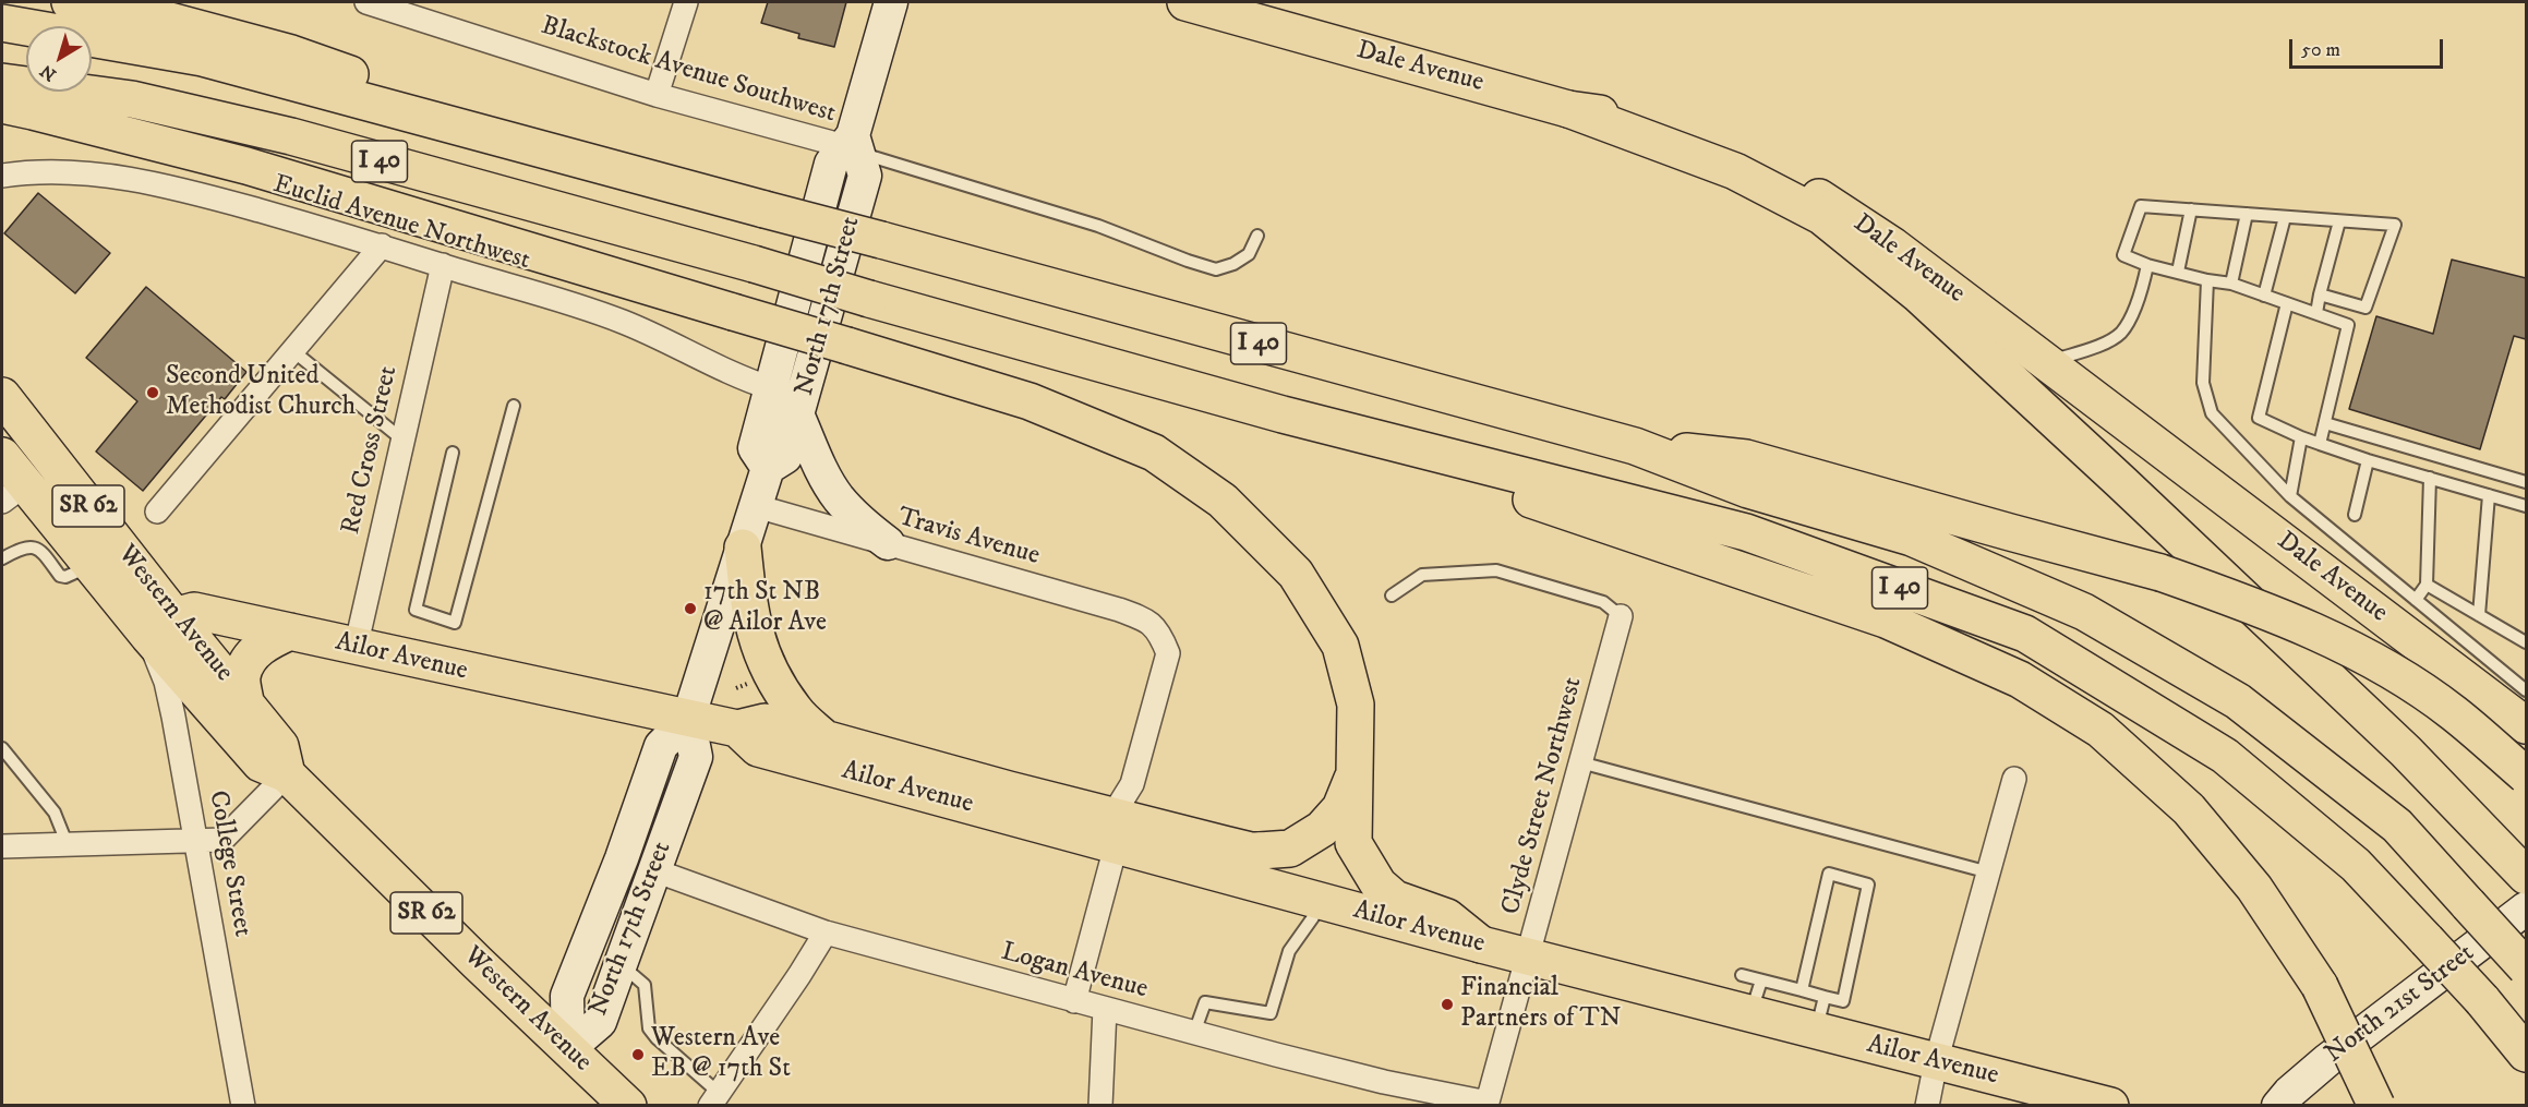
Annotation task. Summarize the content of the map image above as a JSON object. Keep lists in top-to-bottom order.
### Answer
{
  "streets": {
    "main road": [
      "Dale Avenue",
      "I 40",
      "North 17th Street",
      "SR 62",
      "Western Avenue",
      "Ailor Avenue",
      "North 21st Street"
    ],
    "street": [
      "Blackstock Avenue Southwest",
      "Euclid Avenue Northwest",
      "Red Cross Street",
      "Travis Avenue",
      "Clyde Street Northwest",
      "College Street",
      "Logan Avenue"
    ]
  },
  "crossings": [
    ["Blackstock Avenue Southwest", "North 17th Street"],
    ["Euclid Avenue Northwest", "North 17th Street"],
    ["Euclid Avenue Northwest", "Red Cross Street"],
    ["North 17th Street", "Travis Avenue"],
    ["North 17th Street", "Western Avenue"],
    ["North 17th Street", "Ailor Avenue"],
    ["North 17th Street", "Logan Avenue"],
    ["Red Cross Street", "Ailor Avenue"],
    ["Travis Avenue", "Ailor Avenue"],
    ["Western Avenue", "Ailor Avenue"],
    ["Western Avenue", "College Street"],
    ["Ailor Avenue", "Clyde Street Northwest"],
    ["Ailor Avenue", "College Street"],
    ["Clyde Street Northwest", "Logan Avenue"]
  ],
  "places": [
    "Second United Methodist Church",
    "17th St NB @ Ailor Ave",
    "Financial Partners of TN",
    "Western Ave EB @ 17th St"
  ],
  "scale_bar": "50 m",
  "north": "bottom left"
}
